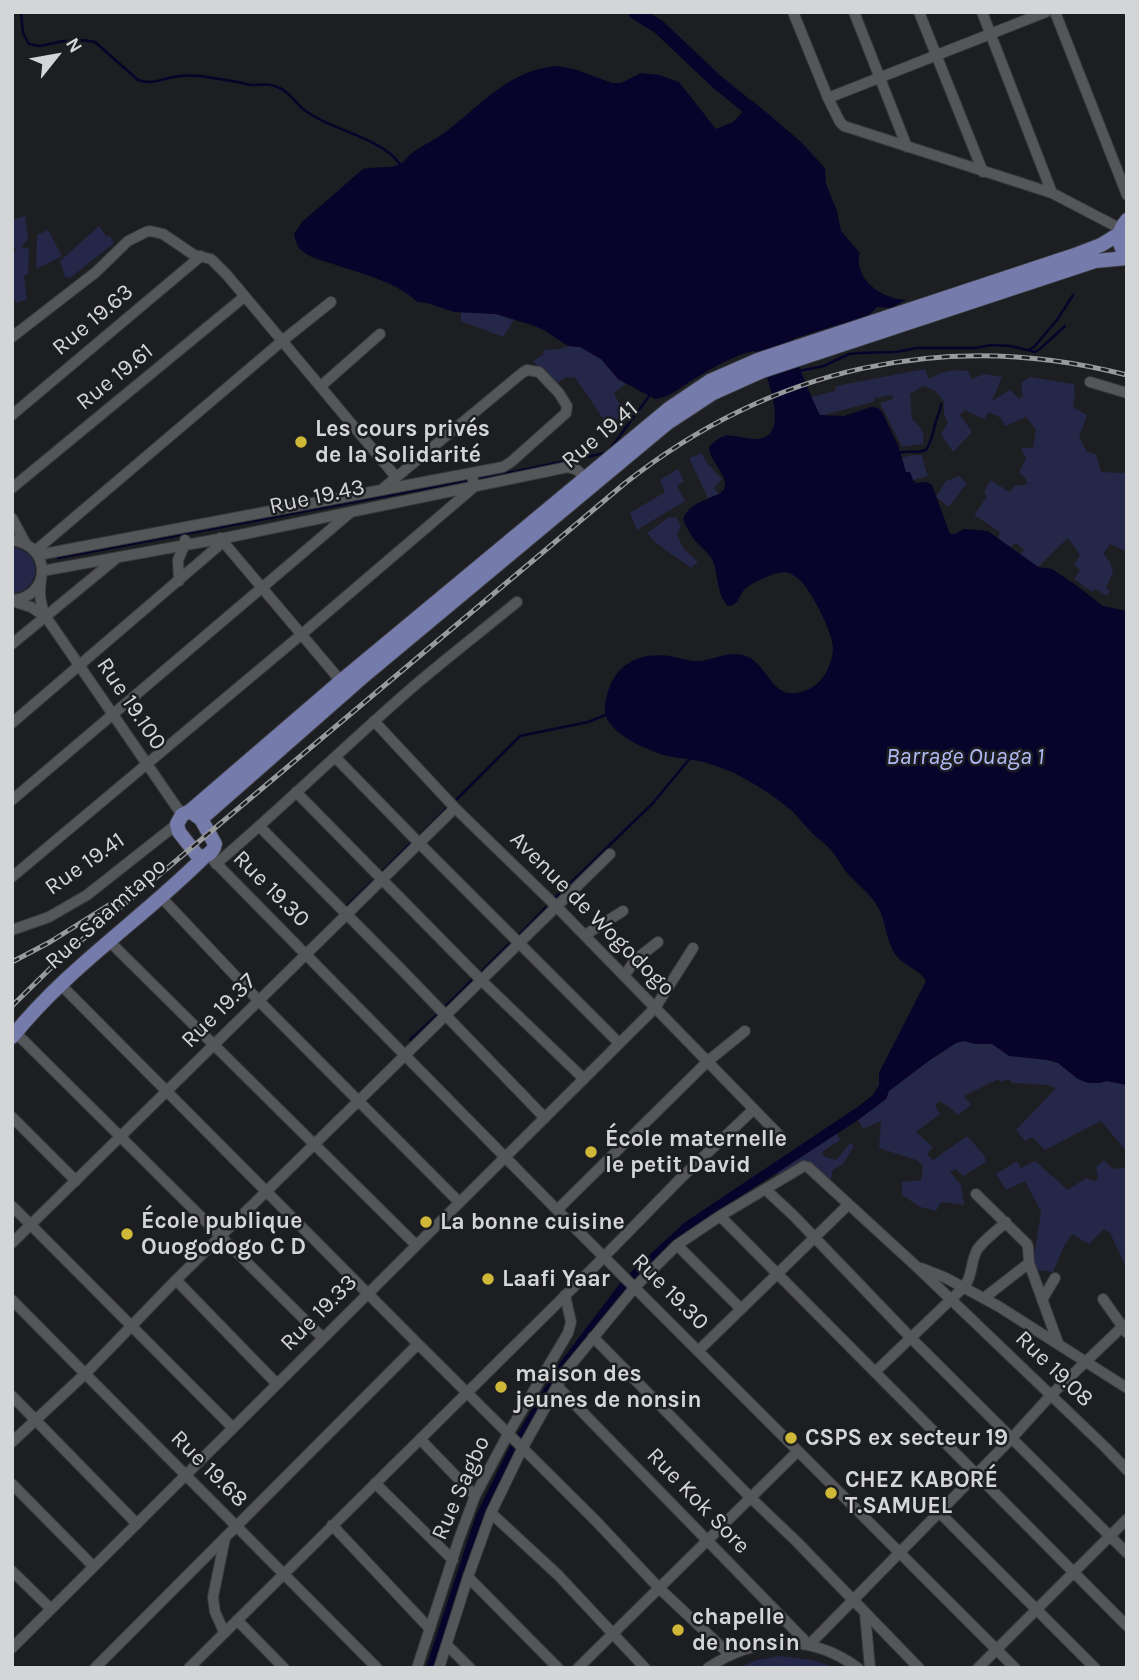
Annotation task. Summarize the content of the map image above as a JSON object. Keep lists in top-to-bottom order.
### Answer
{
  "streets": {
    "main road": ["Rue 19.41", "Rue Saamtapo"],
    "street": [
      "Rue 19.63",
      "Rue 19.61",
      "Rue 19.43",
      "Rue 19.100",
      "Rue 19.30",
      "Avenue de Wogodogo",
      "Rue 19.37",
      "Rue 19.33",
      "Rue 19.08",
      "Rue 19.68",
      "Rue Sagbo",
      "Rue Kok Sore"
    ]
  },
  "crossings": [
    ["Rue 19.41", "Rue 19.43"],
    ["Rue 19.41", "Rue 19.100"],
    ["Rue 19.43", "Rue 19.100"],
    ["Rue 19.30", "Rue Saamtapo"],
    ["Rue 19.30", "Rue 19.37"],
    ["Rue 19.30", "Rue 19.33"],
    ["Avenue de Wogodogo", "Rue 19.37"],
    ["Avenue de Wogodogo", "Rue 19.33"],
    ["Rue 19.33", "Rue 19.68"]
  ],
  "water": ["Barrage Ouaga 1"],
  "places": [
    "Les cours privés de la Solidarité",
    "École maternelle le petit David",
    "La bonne cuisine",
    "École publique Ouogodogo C D",
    "Laafi Yaar",
    "maison des jeunes de nonsin",
    "CSPS ex secteur 19",
    "CHEZ KABORÉ T.SAMUEL",
    "chapelle de nonsin"
  ],
  "north": "top right"
}
